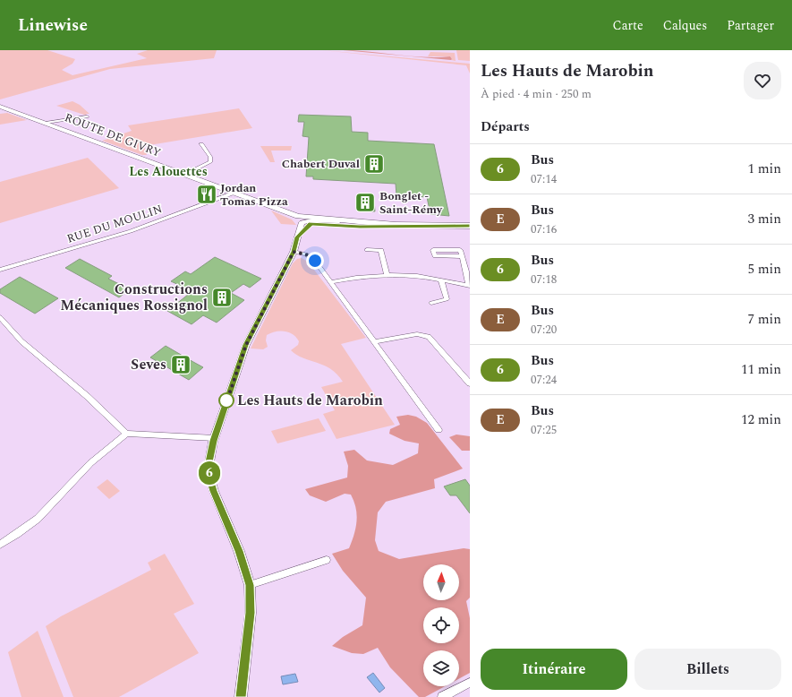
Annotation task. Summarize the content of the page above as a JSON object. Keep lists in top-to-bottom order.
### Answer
{
  "streets": {
    "main road": ["ROUTE DE GIVRY"],
    "street": ["RUE DU MOULIN"]
  },
  "crossings": [
    ["ROUTE DE GIVRY", "RUE DU MOULIN"]
  ],
  "districts": ["Les Alouettes"],
  "places": {
    "building": [
      "Chabert Duval",
      "Bonglet - Saint-Rémy",
      "Constructions Mécaniques Rossignol",
      "Seves"
    ],
    "restaurant": ["Jordan Tomas Pizza"],
    "other": ["Les Hauts de Marobin"]
  },
  "lines": ["bus line 6"],
  "north": "top",
  "page": {
    "header": "Linewise",
    "nav": ["Carte", "Calques", "Partager"],
    "on_map": "6",
    "heading": [
      ["Les Hauts de Marobin", "À pied · 4 min · 250 m"],
      "Départs"
    ],
    "list": [
      {
        "mark": "6",
        "name": "Bus",
        "note": "07:14",
        "value": "1 min"
      },
      {
        "mark": "E",
        "name": "Bus",
        "note": "07:16",
        "value": "3 min"
      },
      {
        "mark": "6",
        "name": "Bus",
        "note": "07:18",
        "value": "5 min"
      },
      {
        "mark": "E",
        "name": "Bus",
        "note": "07:20",
        "value": "7 min"
      },
      {
        "mark": "6",
        "name": "Bus",
        "note": "07:24",
        "value": "11 min"
      },
      {
        "mark": "E",
        "name": "Bus",
        "note": "07:25",
        "value": "12 min"
      }
    ],
    "buttons": ["Itinéraire", "Billets"]
  }
}
